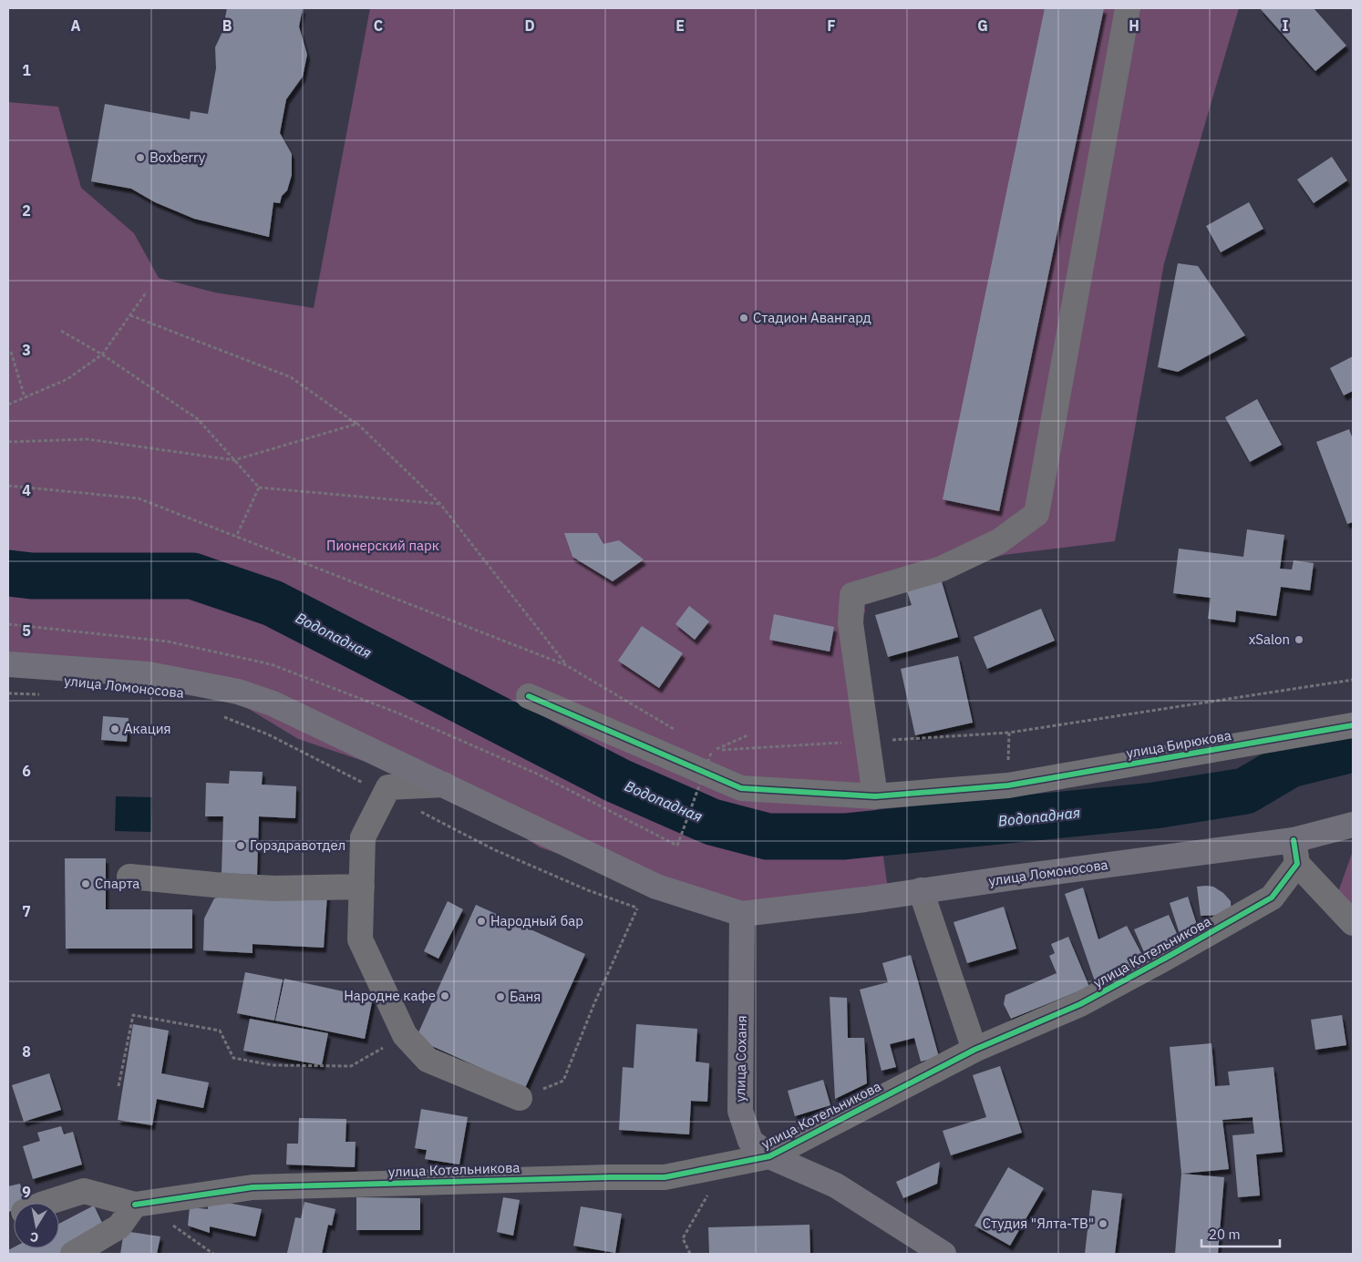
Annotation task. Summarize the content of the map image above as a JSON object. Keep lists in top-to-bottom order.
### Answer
{
  "streets": {
    "main road": ["улица Ломоносова", "улица Соханя"],
    "street": ["улица Бирюкова", "улица Котельникова"]
  },
  "crossings": [
    ["улица Ломоносова", "улица Котельникова"],
    ["улица Ломоносова", "улица Соханя"],
    ["улица Котельникова", "улица Соханя"]
  ],
  "water": ["Водопадная"],
  "parks": ["Пионерский парк"],
  "places": [
    "Boxberry",
    "Стадион Авангард",
    "xSalon",
    "Акация",
    "Горздравотдел",
    "Спарта",
    "Народный бар",
    "Народне кафе",
    "Баня",
    "Студия \"Ялта-ТВ\""
  ],
  "scale_bar": "20 m",
  "north": "bottom",
  "grid": {
    "columns": [
      "A",
      "B",
      "C",
      "D",
      "E",
      "F",
      "G",
      "H",
      "I"
    ],
    "rows": [
      "1",
      "2",
      "3",
      "4",
      "5",
      "6",
      "7",
      "8",
      "9"
    ]
  }
}
